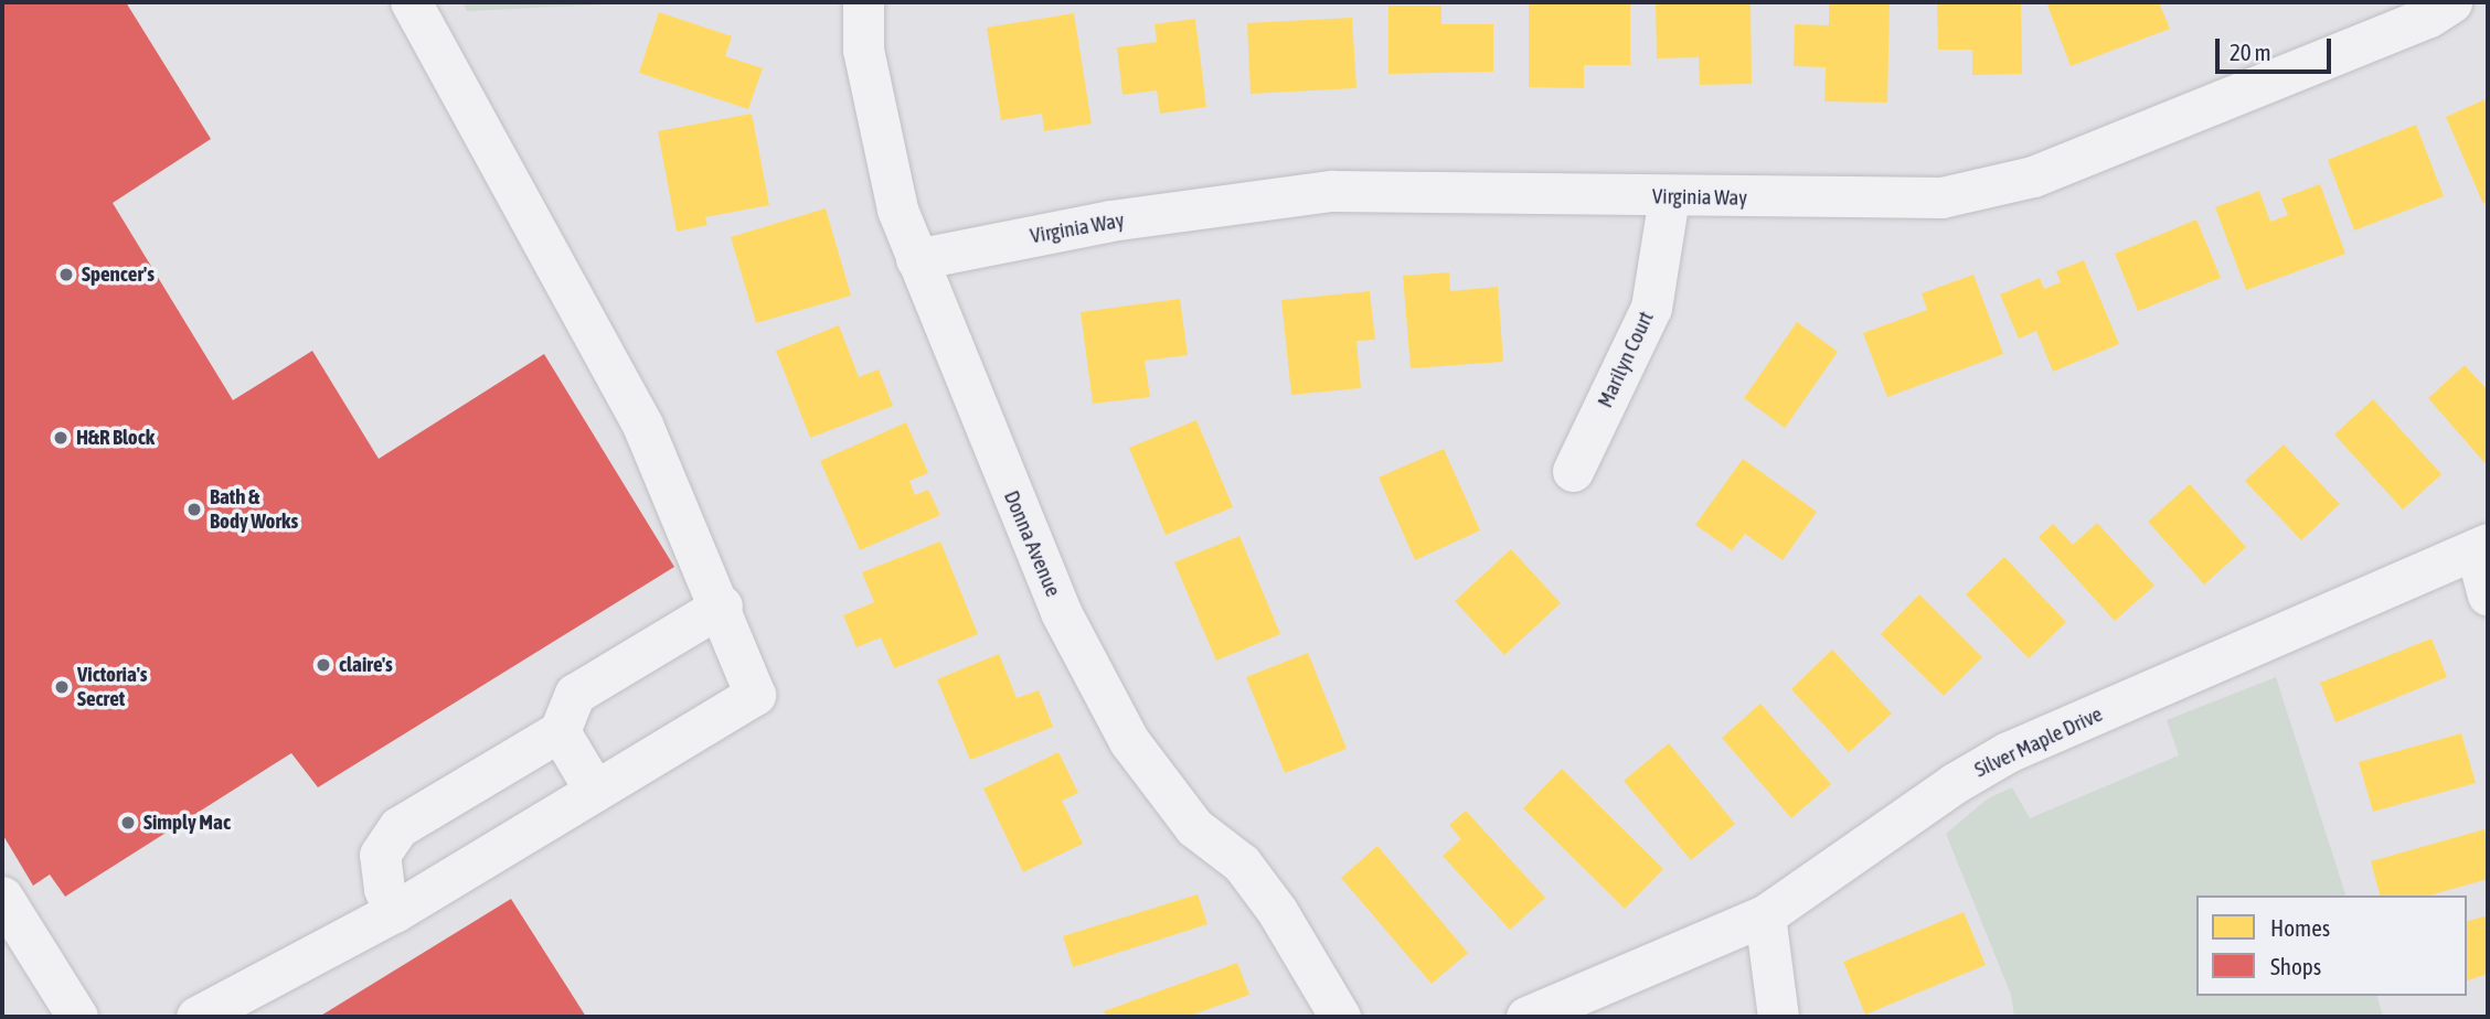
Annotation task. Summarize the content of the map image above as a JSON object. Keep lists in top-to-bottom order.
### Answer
{
  "streets": {
    "street": [
      "Virginia Way",
      "Marilyn Court",
      "Donna Avenue",
      "Silver Maple Drive"
    ]
  },
  "crossings": [
    ["Virginia Way", "Marilyn Court"],
    ["Virginia Way", "Donna Avenue"]
  ],
  "places": [
    "Spencer's",
    "H&R Block",
    "Bath & Body Works",
    "claire's",
    "Victoria's Secret",
    "Simply Mac"
  ],
  "legend": ["Homes", "Shops"],
  "scale_bar": "20 m"
}
